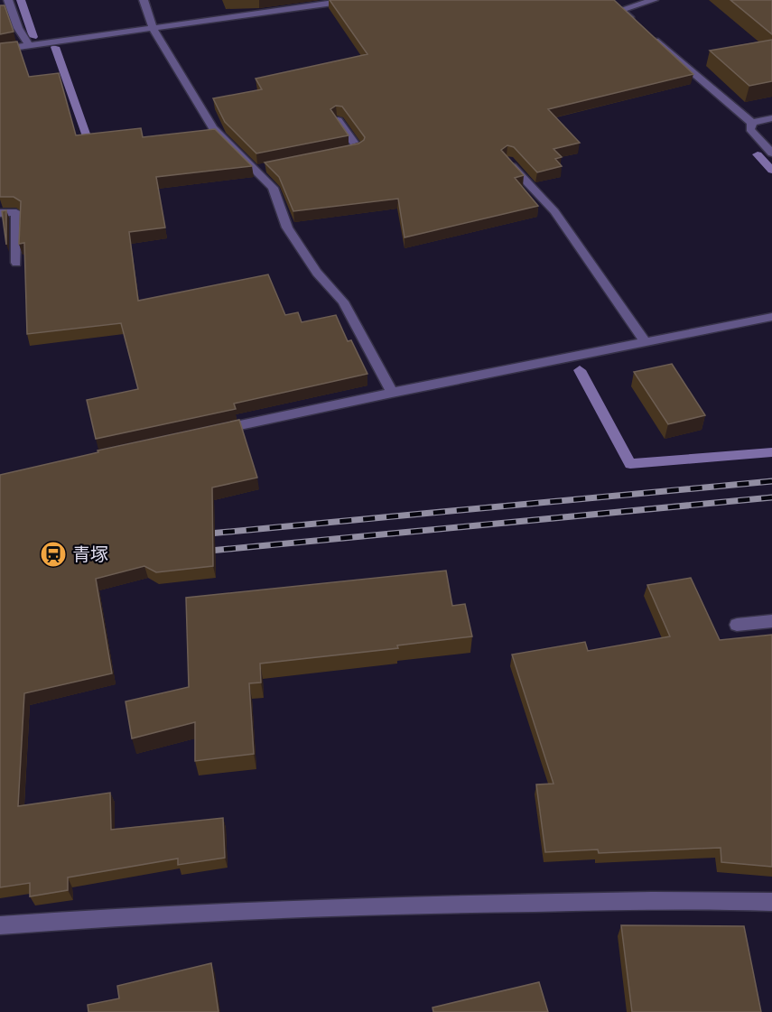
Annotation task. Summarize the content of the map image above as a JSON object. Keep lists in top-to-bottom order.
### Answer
{
  "places": {
    "station": ["青塚"]
  }
}
